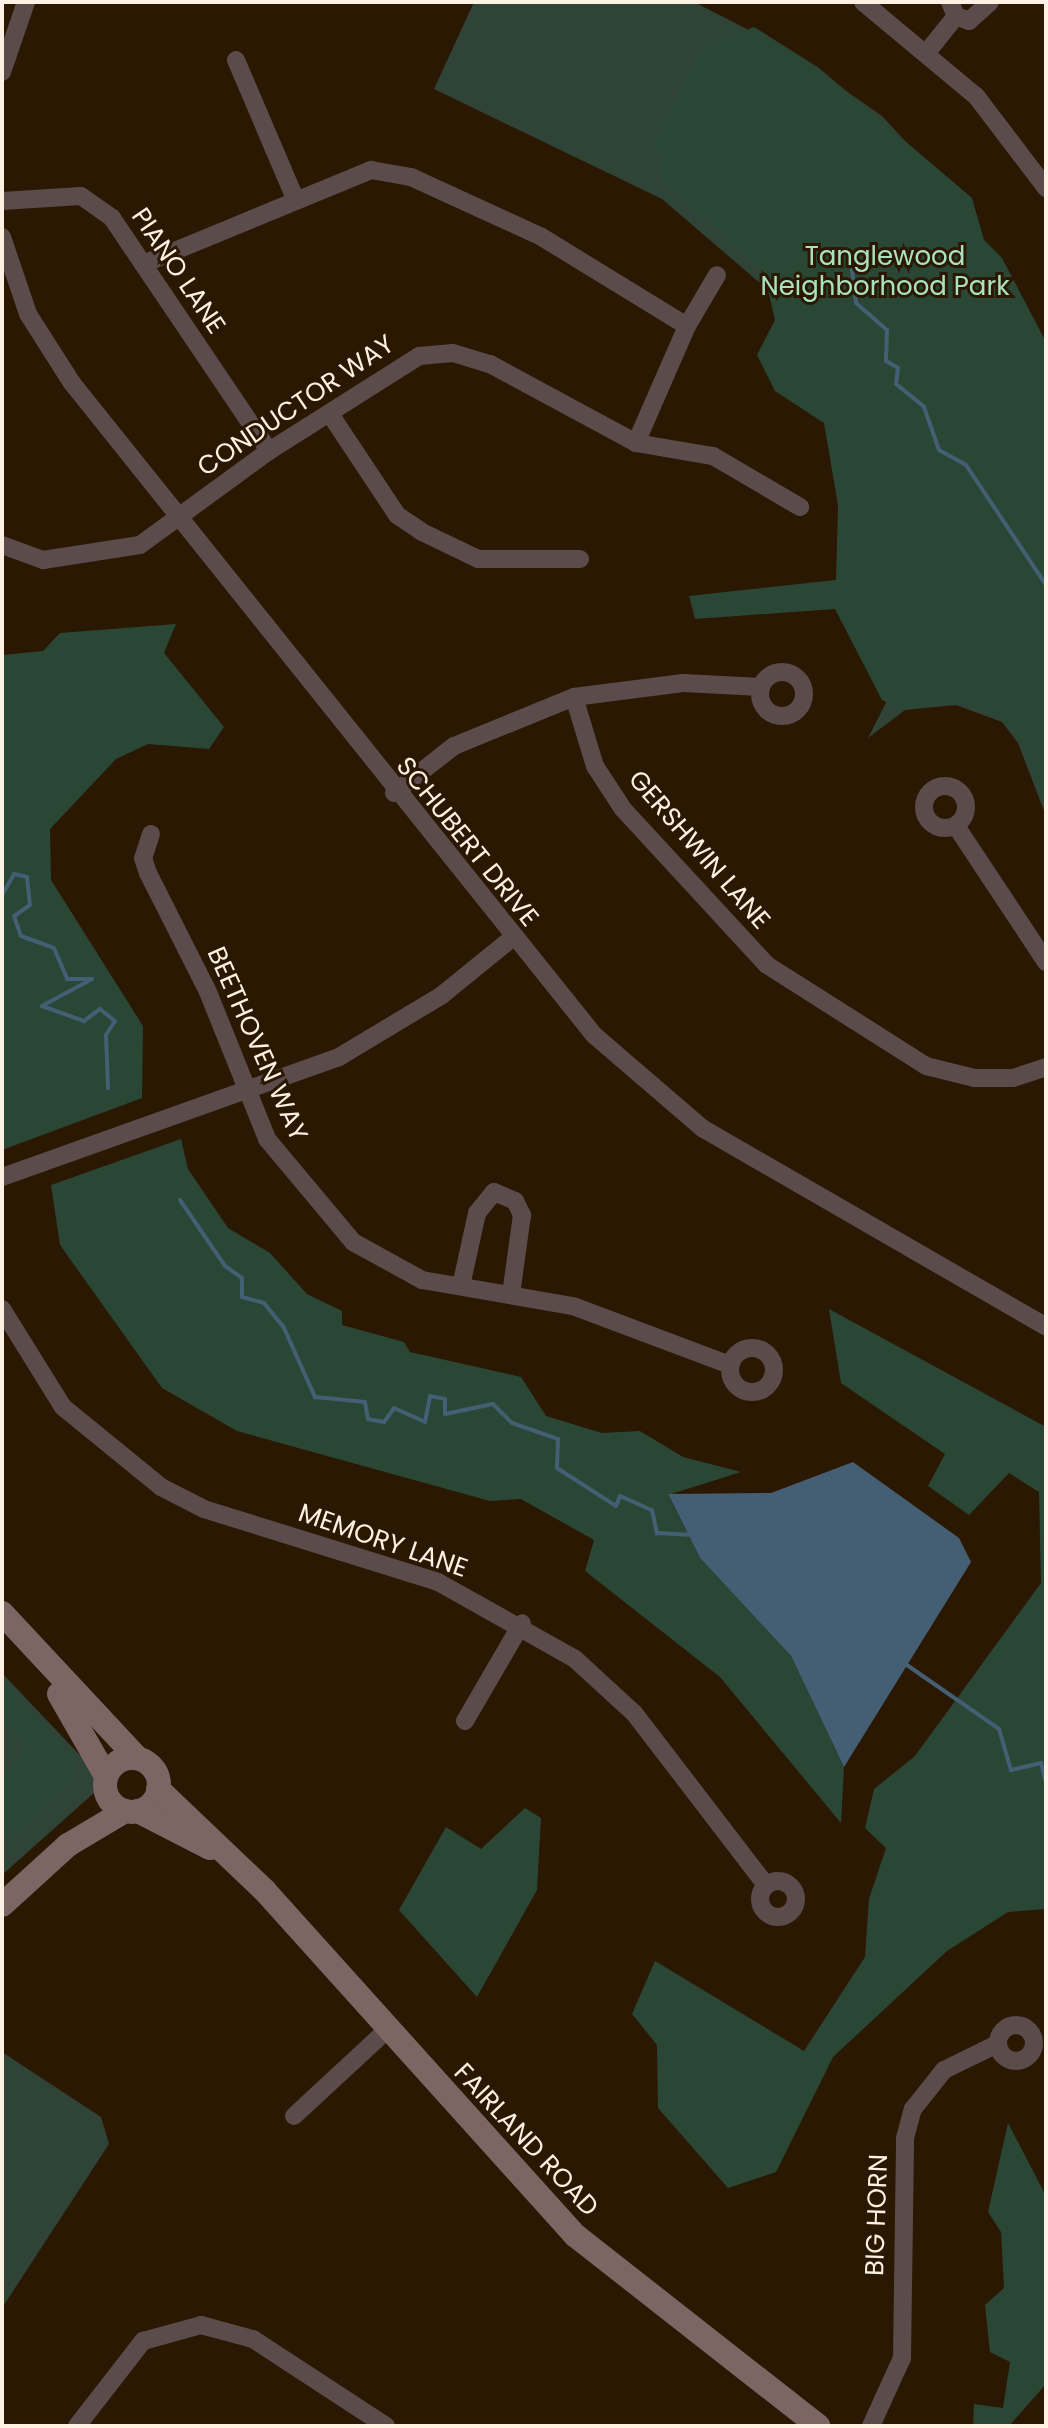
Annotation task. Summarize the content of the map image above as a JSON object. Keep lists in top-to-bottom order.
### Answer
{
  "streets": {
    "main road": ["FAIRLAND ROAD"],
    "street": [
      "PIANO LANE",
      "CONDUCTOR WAY",
      "SCHUBERT DRIVE",
      "GERSHWIN LANE",
      "BEETHOVEN WAY",
      "MEMORY LANE",
      "BIG HORN"
    ]
  },
  "crossings": [
    ["PIANO LANE", "CONDUCTOR WAY"],
    ["CONDUCTOR WAY", "SCHUBERT DRIVE"]
  ],
  "parks": ["Tanglewood Neighborhood Park"]
}
